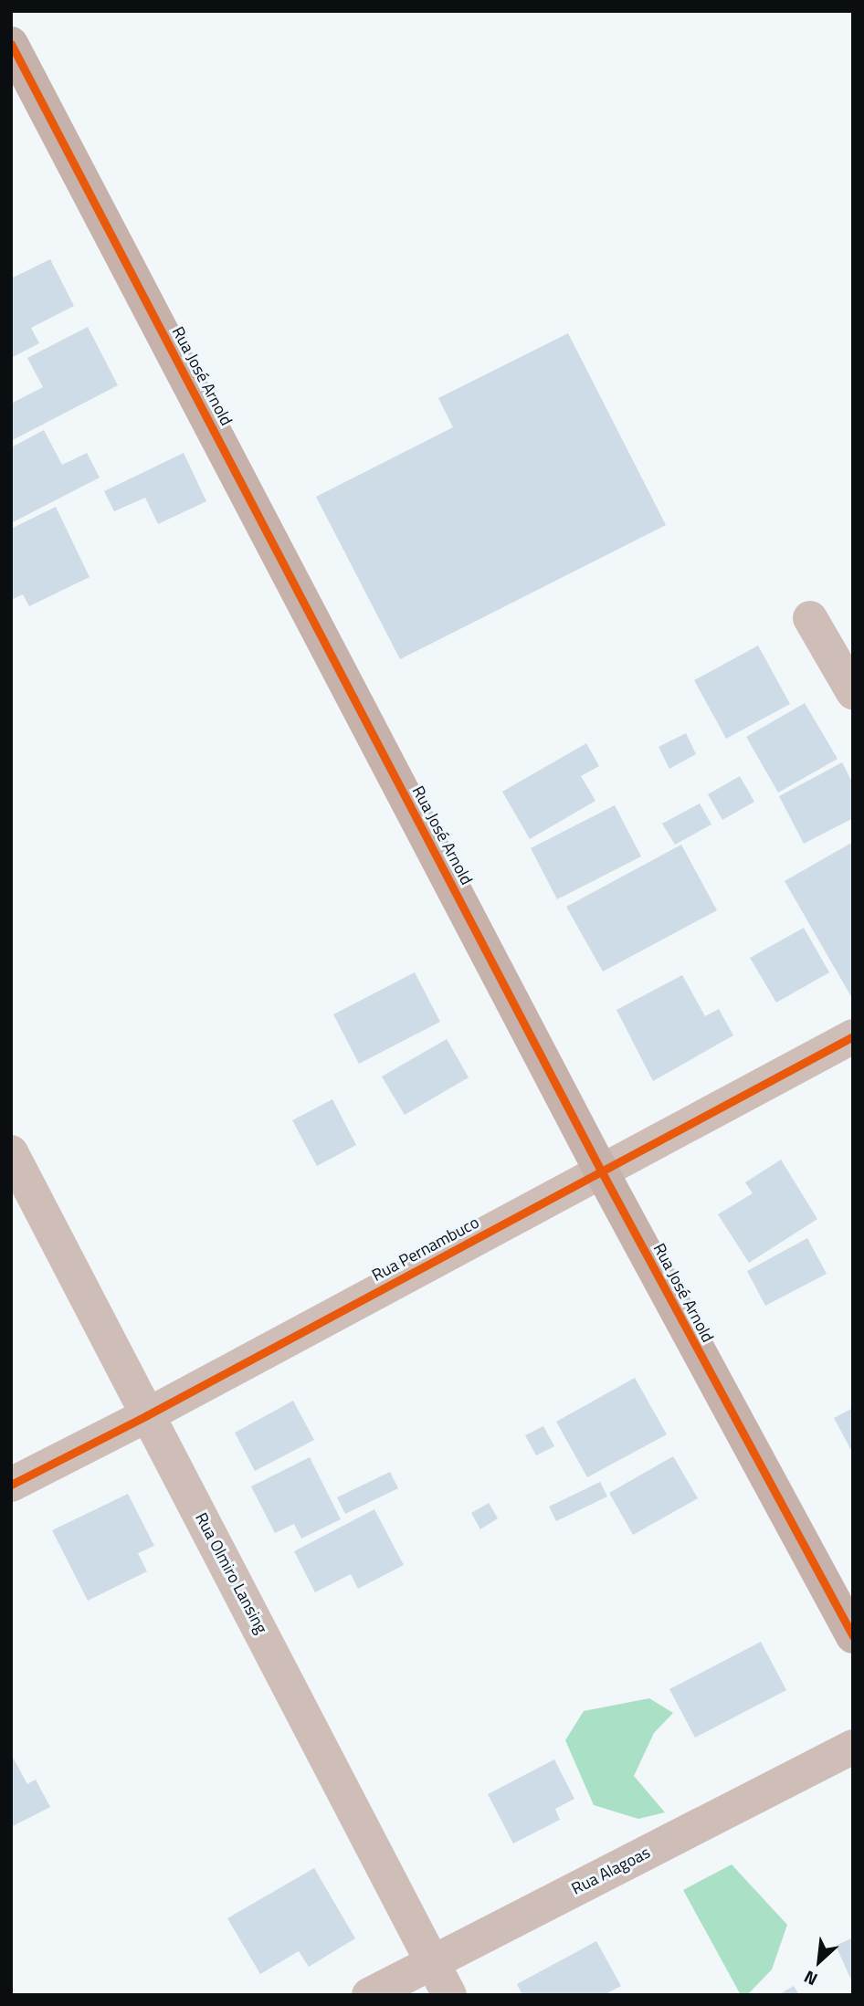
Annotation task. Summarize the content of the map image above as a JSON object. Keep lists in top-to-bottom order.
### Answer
{
  "streets": {
    "street": [
      "Rua José Arnold",
      "Rua Pernambuco",
      "Rua Olmiro Lansing",
      "Rua Alagoas"
    ]
  },
  "crossings": [
    ["Rua José Arnold", "Rua Pernambuco"],
    ["Rua Pernambuco", "Rua Olmiro Lansing"],
    ["Rua Olmiro Lansing", "Rua Alagoas"]
  ],
  "north": "bottom left"
}
